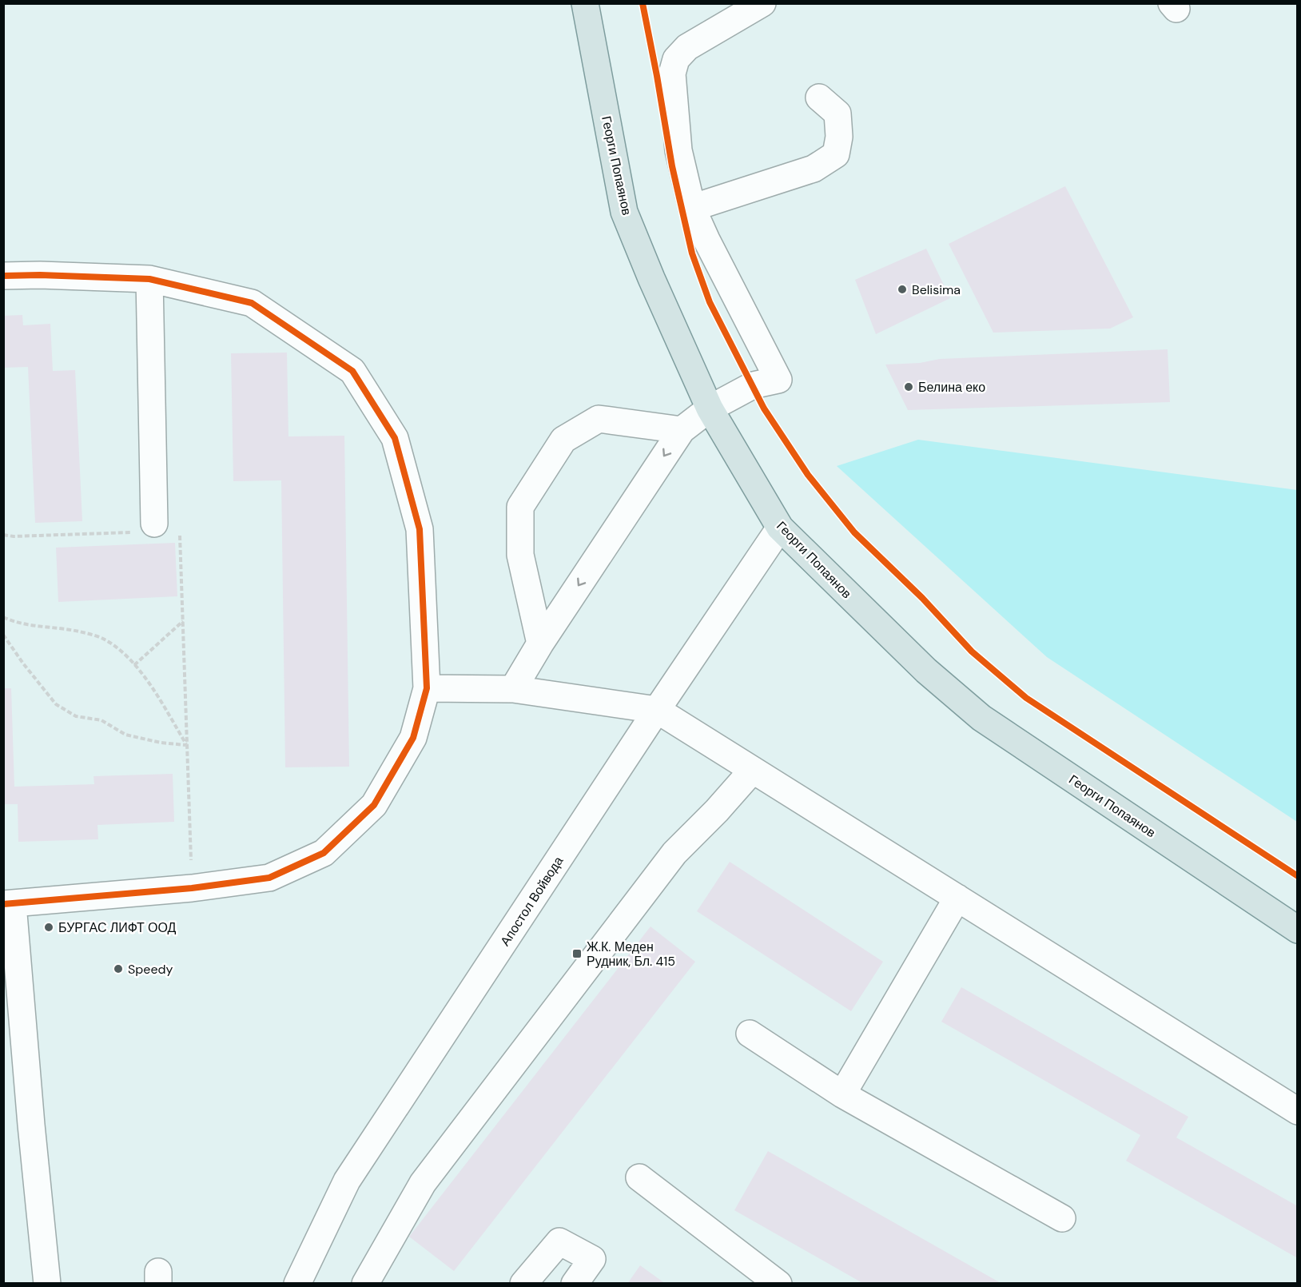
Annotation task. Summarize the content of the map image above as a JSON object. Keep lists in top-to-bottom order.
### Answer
{
  "streets": {
    "main road": ["Георги Попаянов"],
    "street": ["Апостол Войвода"]
  },
  "crossings": [
    ["Георги Попаянов", "Апостол Войвода"]
  ],
  "places": {
    "other": [
      "Belisima",
      "Белина еко",
      "БУРГАС ЛИФТ ООД",
      "Speedy"
    ],
    "transit": ["Ж.К. Меден Рудник, Бл. 415"]
  }
}
